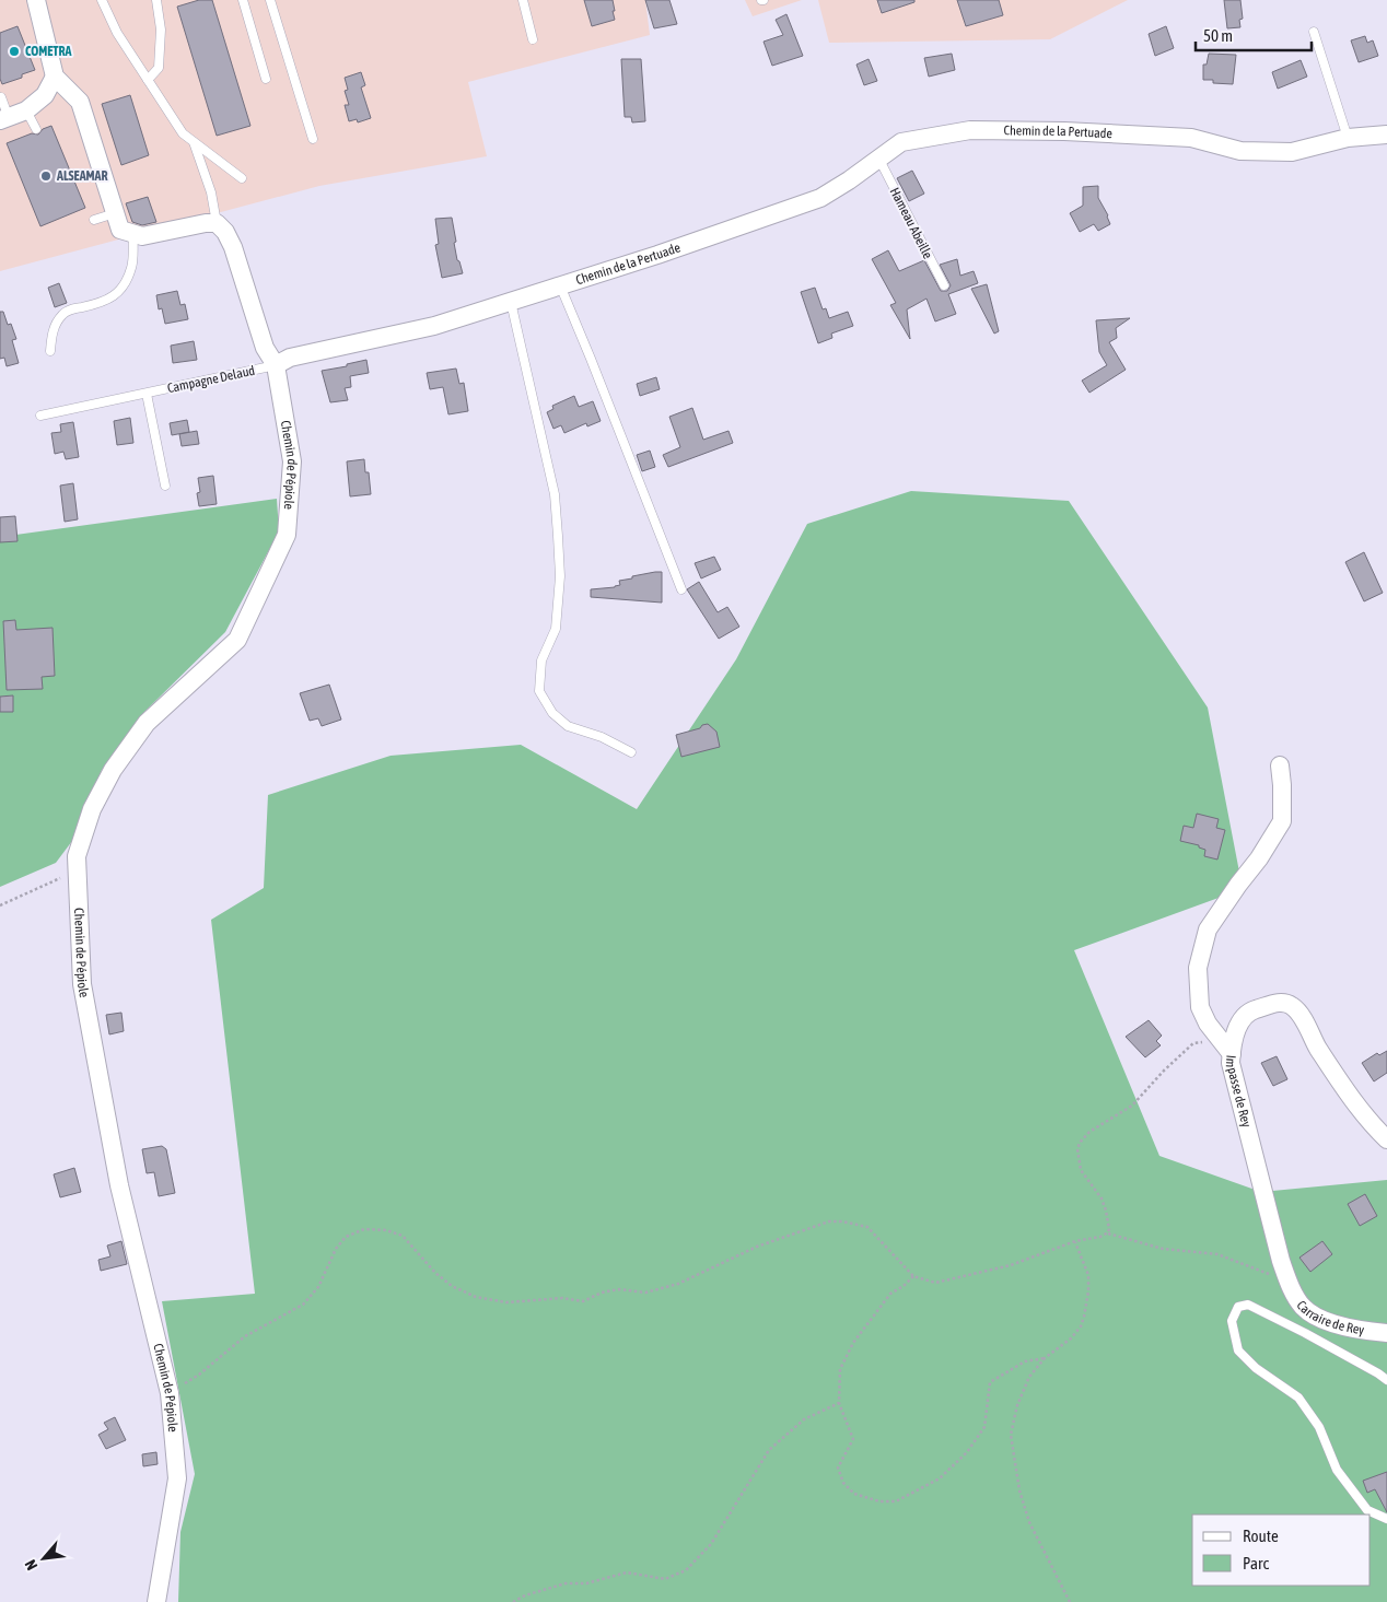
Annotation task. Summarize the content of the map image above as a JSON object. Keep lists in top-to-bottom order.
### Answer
{
  "streets": {
    "street": [
      "Chemin de la Pertuade",
      "Chemin de Pépiole",
      "Impasse de Rey",
      "Carraire de Rey"
    ],
    "lane": ["Hameau Abeille", "Campagne Delaud"]
  },
  "crossings": [
    ["Chemin de la Pertuade", "Hameau Abeille"],
    ["Chemin de la Pertuade", "Campagne Delaud"],
    ["Chemin de la Pertuade", "Chemin de Pépiole"],
    ["Campagne Delaud", "Chemin de Pépiole"],
    ["Impasse de Rey", "Carraire de Rey"]
  ],
  "places": ["COMETRA", "ALSEAMAR"],
  "legend": ["Route", "Parc"],
  "scale_bar": "50 m",
  "north": "bottom left"
}
